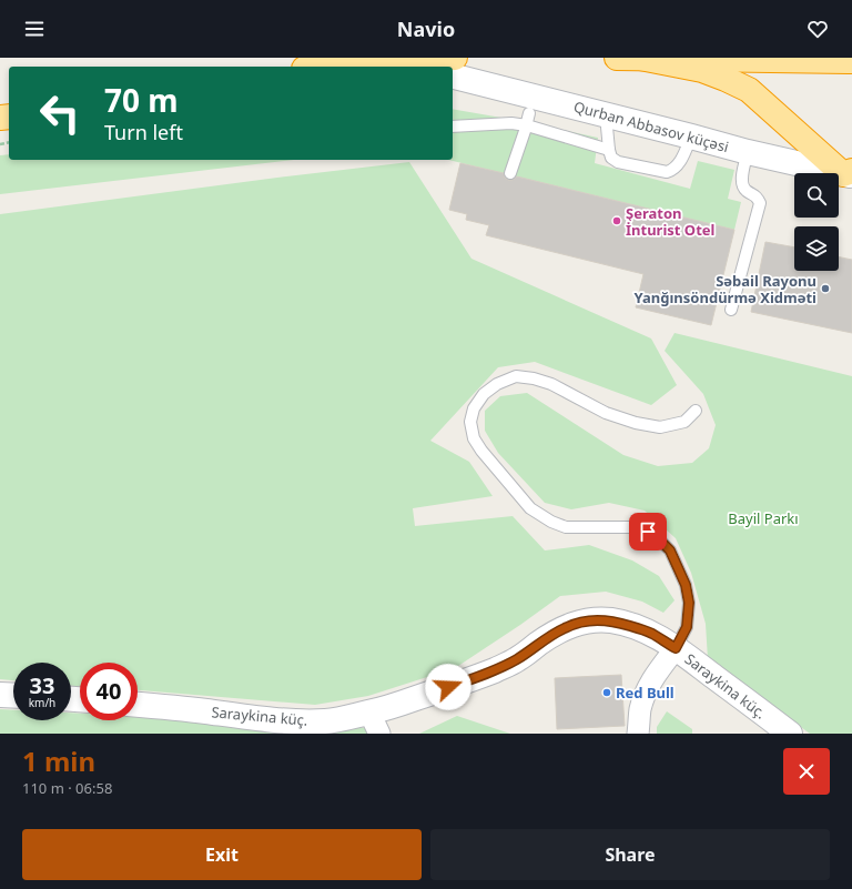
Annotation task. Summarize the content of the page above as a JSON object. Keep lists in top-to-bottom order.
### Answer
{
  "streets": {
    "street": ["Qurban Abbasov küçəsi", "Saraykina küç."]
  },
  "parks": ["Bayil Parkı"],
  "places": ["Şeraton İnturist Otel", "Səbail Rayonu Yanğınsöndürmə Xidməti", "Red Bull"],
  "page": {
    "header": "Navio",
    "turn": ["70 m", "Turn left"],
    "speed": "33 km/h",
    "limit": "40",
    "heading": ["1 min", "110 m · 06:58"],
    "buttons": ["Exit", "Share"]
  }
}
